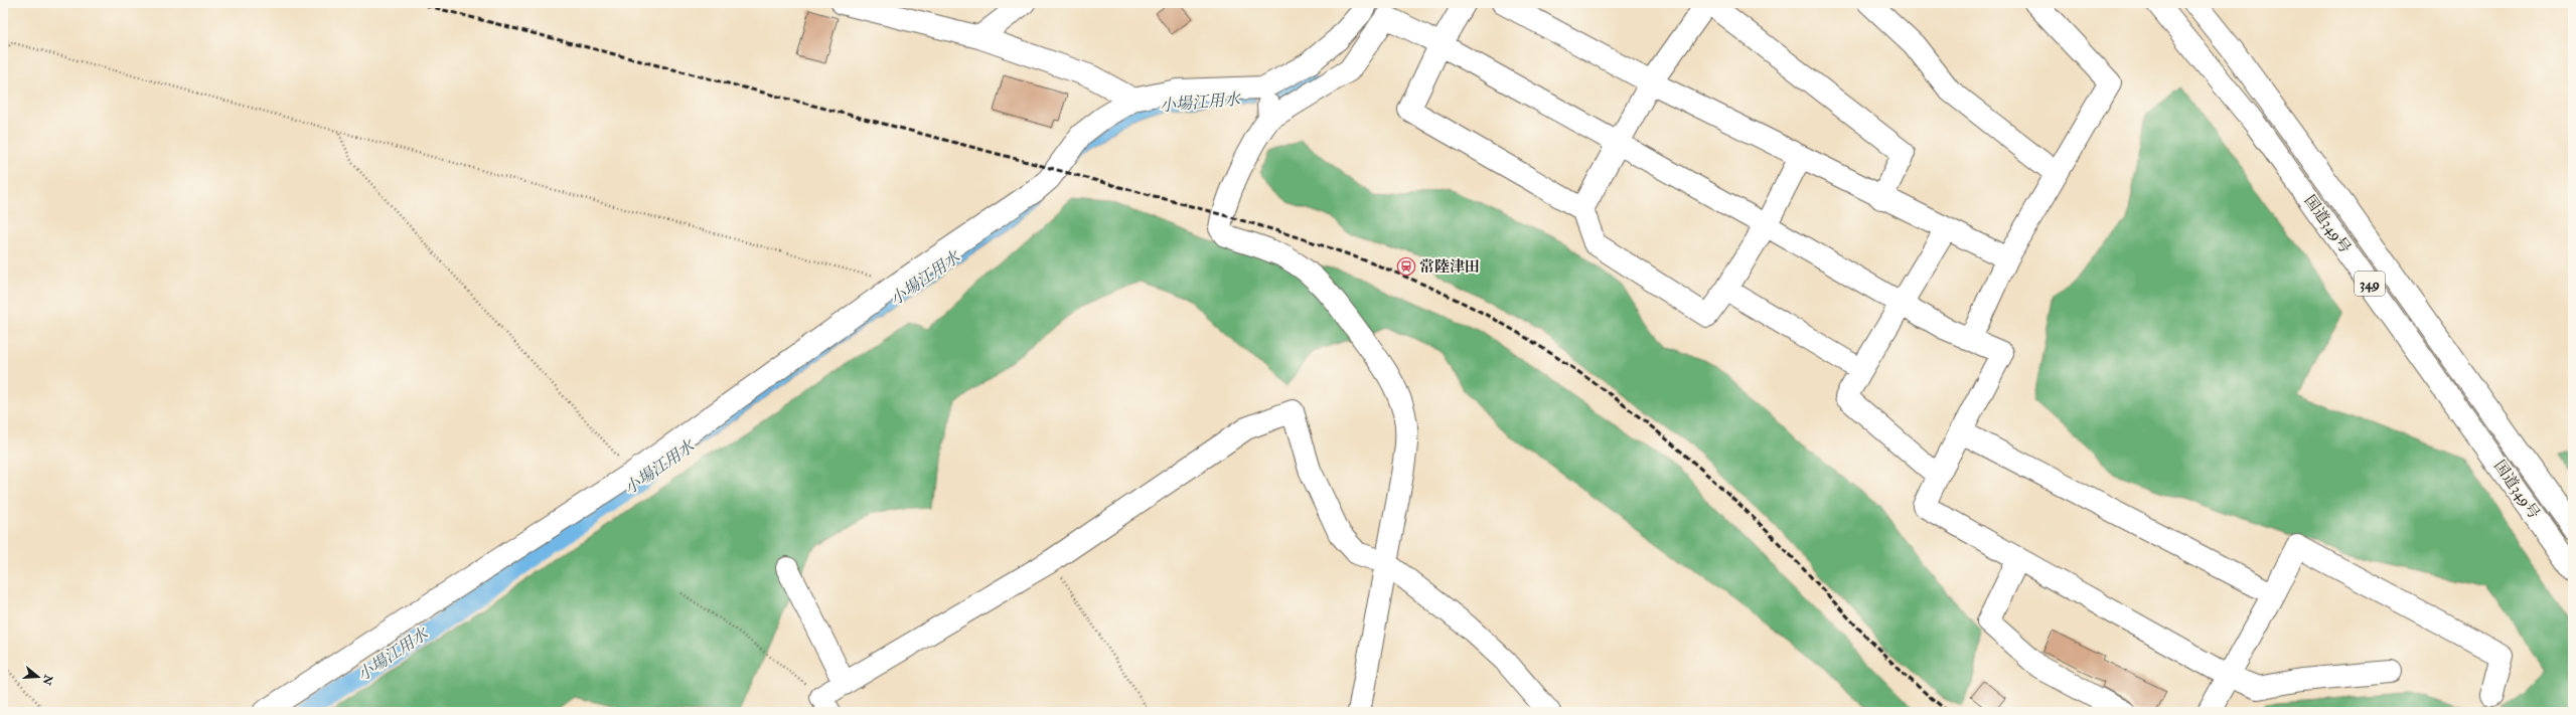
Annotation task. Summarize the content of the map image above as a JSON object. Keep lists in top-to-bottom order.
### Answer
{
  "streets": {
    "main road": ["国道349号", "349"]
  },
  "water": ["小場江用水"],
  "places": {
    "station": ["常陸津田"]
  },
  "north": "right"
}
